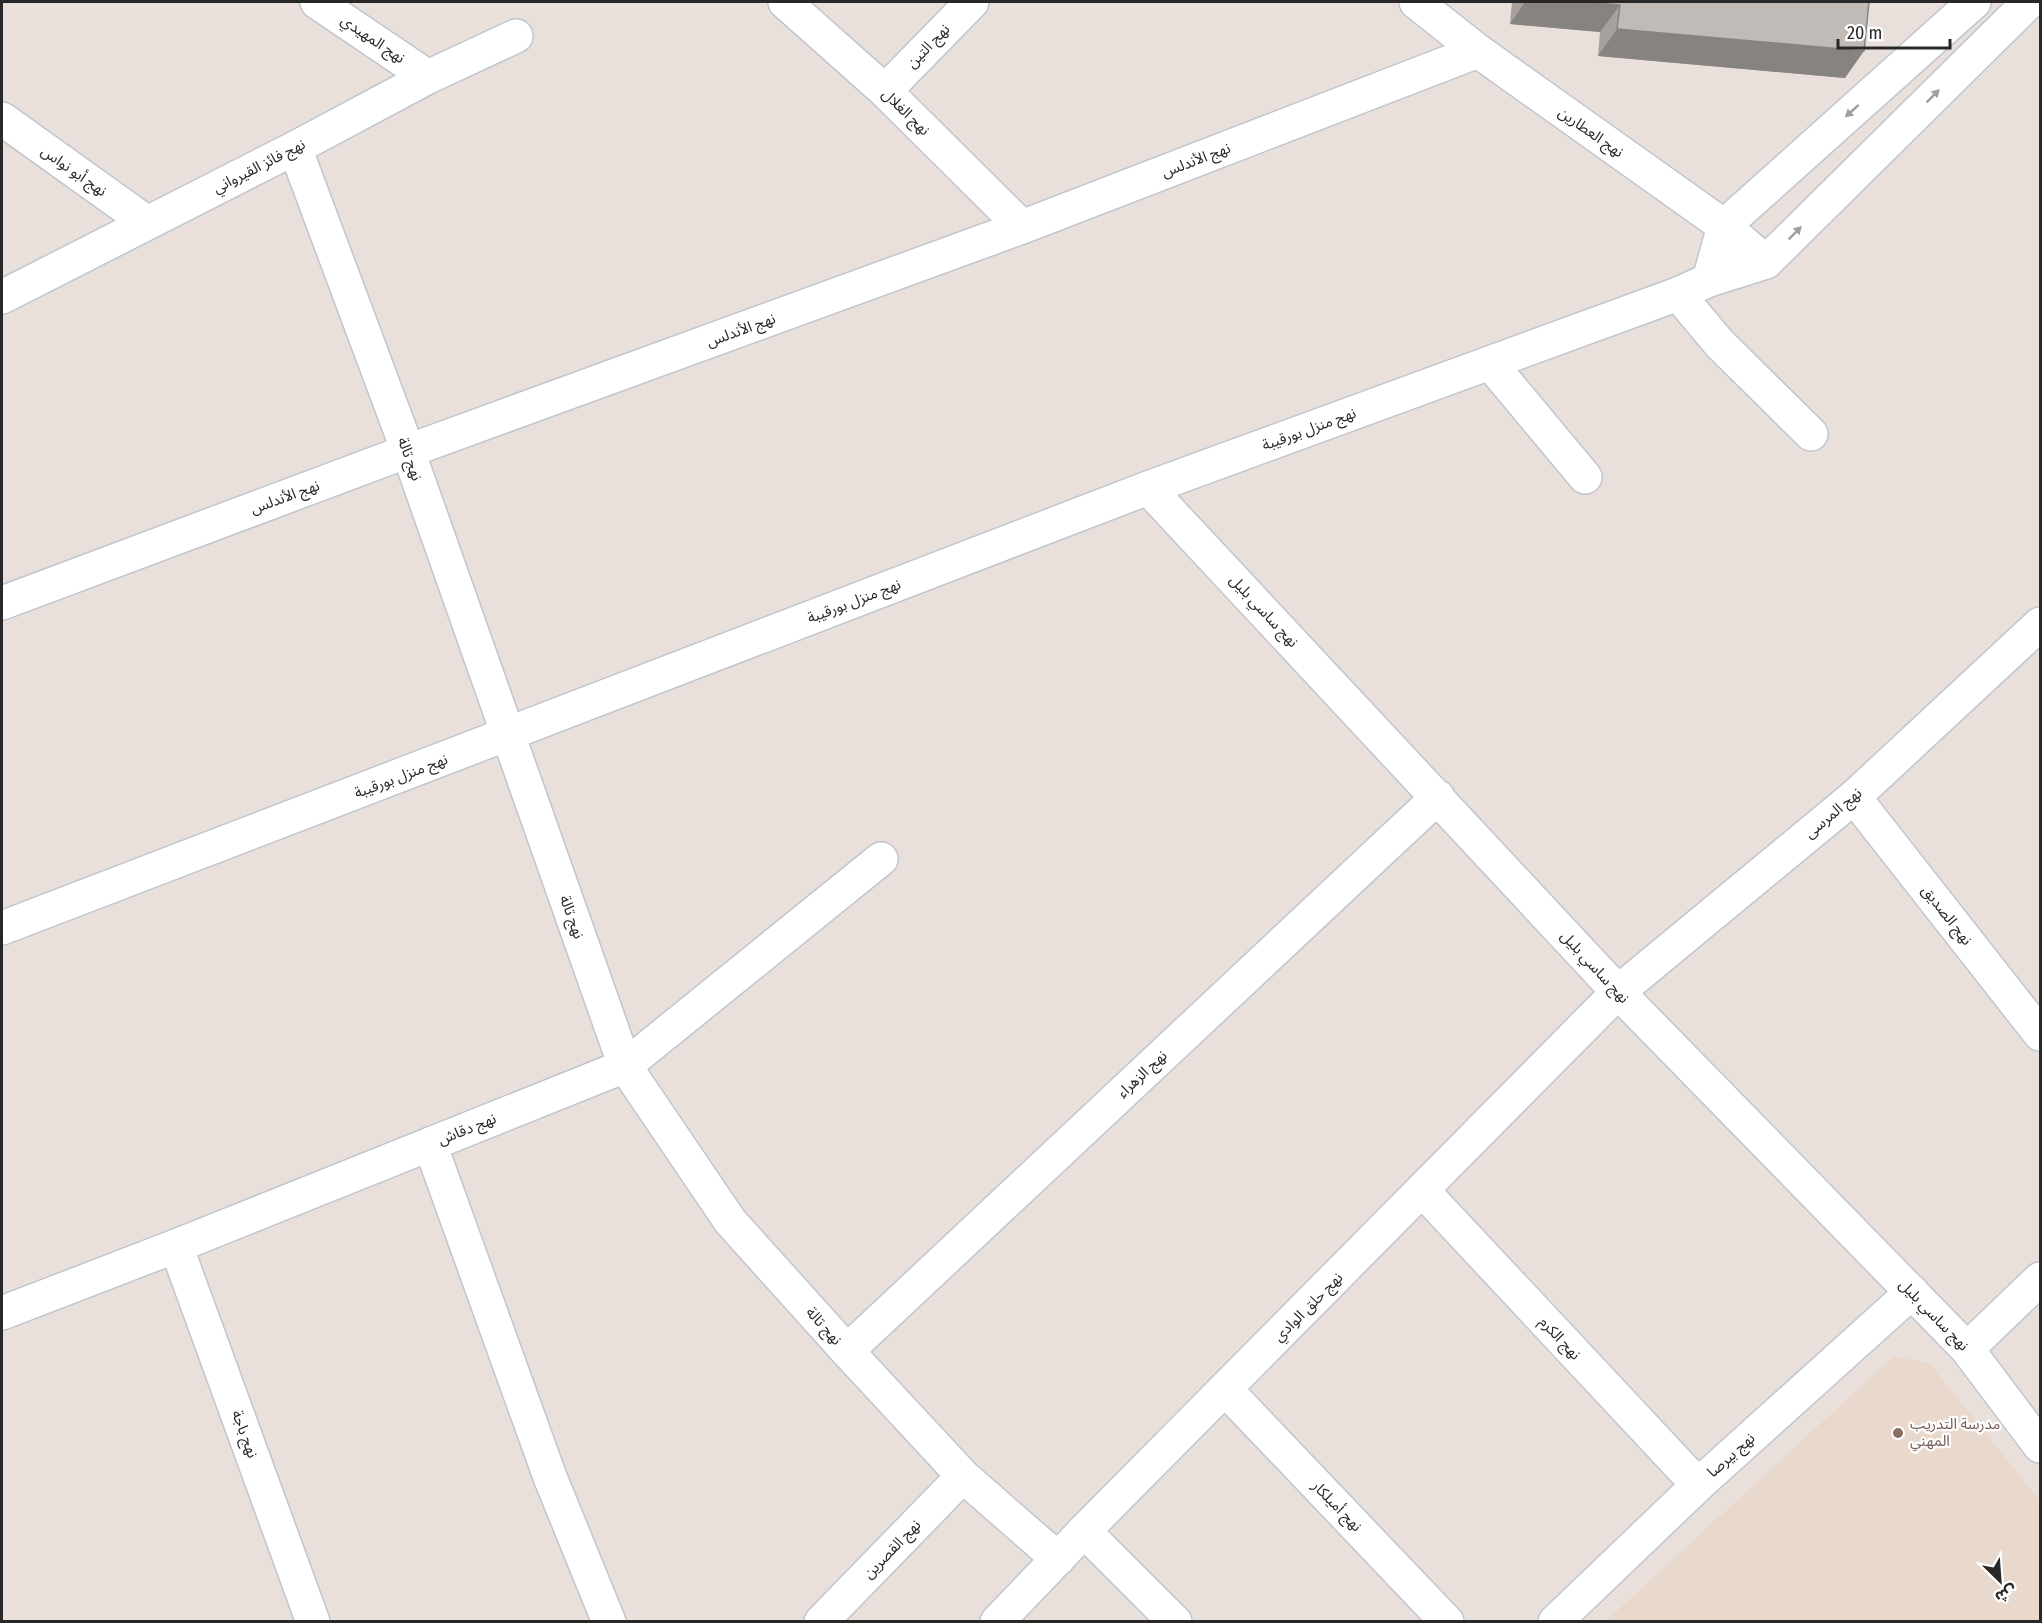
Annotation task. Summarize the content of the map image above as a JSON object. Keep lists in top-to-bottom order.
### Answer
{
  "streets": {
    "street": [
      "نهج المهيدي",
      "نهج التين",
      "نهج الغلال",
      "نهج العطارين",
      "نهج الأندلس",
      "نهج فائز القيرواني",
      "نهج أبو نواس",
      "نهج منزل بورقيبة",
      "نهج تالة",
      "نهج ساسي بليل",
      "نهج المرسى",
      "نهج الصديق",
      "نهج الزهراء",
      "نهج دقاش",
      "نهج حلق الوادي",
      "نهج الكرم",
      "نهج باجة",
      "نهج بيرصا",
      "نهج أميلكار",
      "نهج القصرين"
    ]
  },
  "crossings": [
    ["نهج المهيدي", "نهج فائز القيرواني"],
    ["نهج التين", "نهج الغلال"],
    ["نهج الغلال", "نهج الأندلس"],
    ["نهج العطارين", "نهج الأندلس"],
    ["نهج العطارين", "نهج منزل بورقيبة"],
    ["نهج الأندلس", "نهج تالة"],
    ["نهج فائز القيرواني", "نهج أبو نواس"],
    ["نهج فائز القيرواني", "نهج تالة"],
    ["نهج منزل بورقيبة", "نهج تالة"],
    ["نهج منزل بورقيبة", "نهج ساسي بليل"],
    ["نهج تالة", "نهج الزهراء"],
    ["نهج تالة", "نهج دقاش"],
    ["نهج تالة", "نهج حلق الوادي"],
    ["نهج تالة", "نهج القصرين"],
    ["نهج ساسي بليل", "نهج المرسى"],
    ["نهج ساسي بليل", "نهج الزهراء"],
    ["نهج ساسي بليل", "نهج حلق الوادي"],
    ["نهج ساسي بليل", "نهج بيرصا"],
    ["نهج المرسى", "نهج الصديق"],
    ["نهج المرسى", "نهج حلق الوادي"],
    ["نهج دقاش", "نهج باجة"],
    ["نهج حلق الوادي", "نهج الكرم"],
    ["نهج حلق الوادي", "نهج أميلكار"],
    ["نهج الكرم", "نهج بيرصا"]
  ],
  "places": ["مدرسة التدريب المهني"],
  "scale_bar": "20 m",
  "north": "bottom right"
}
